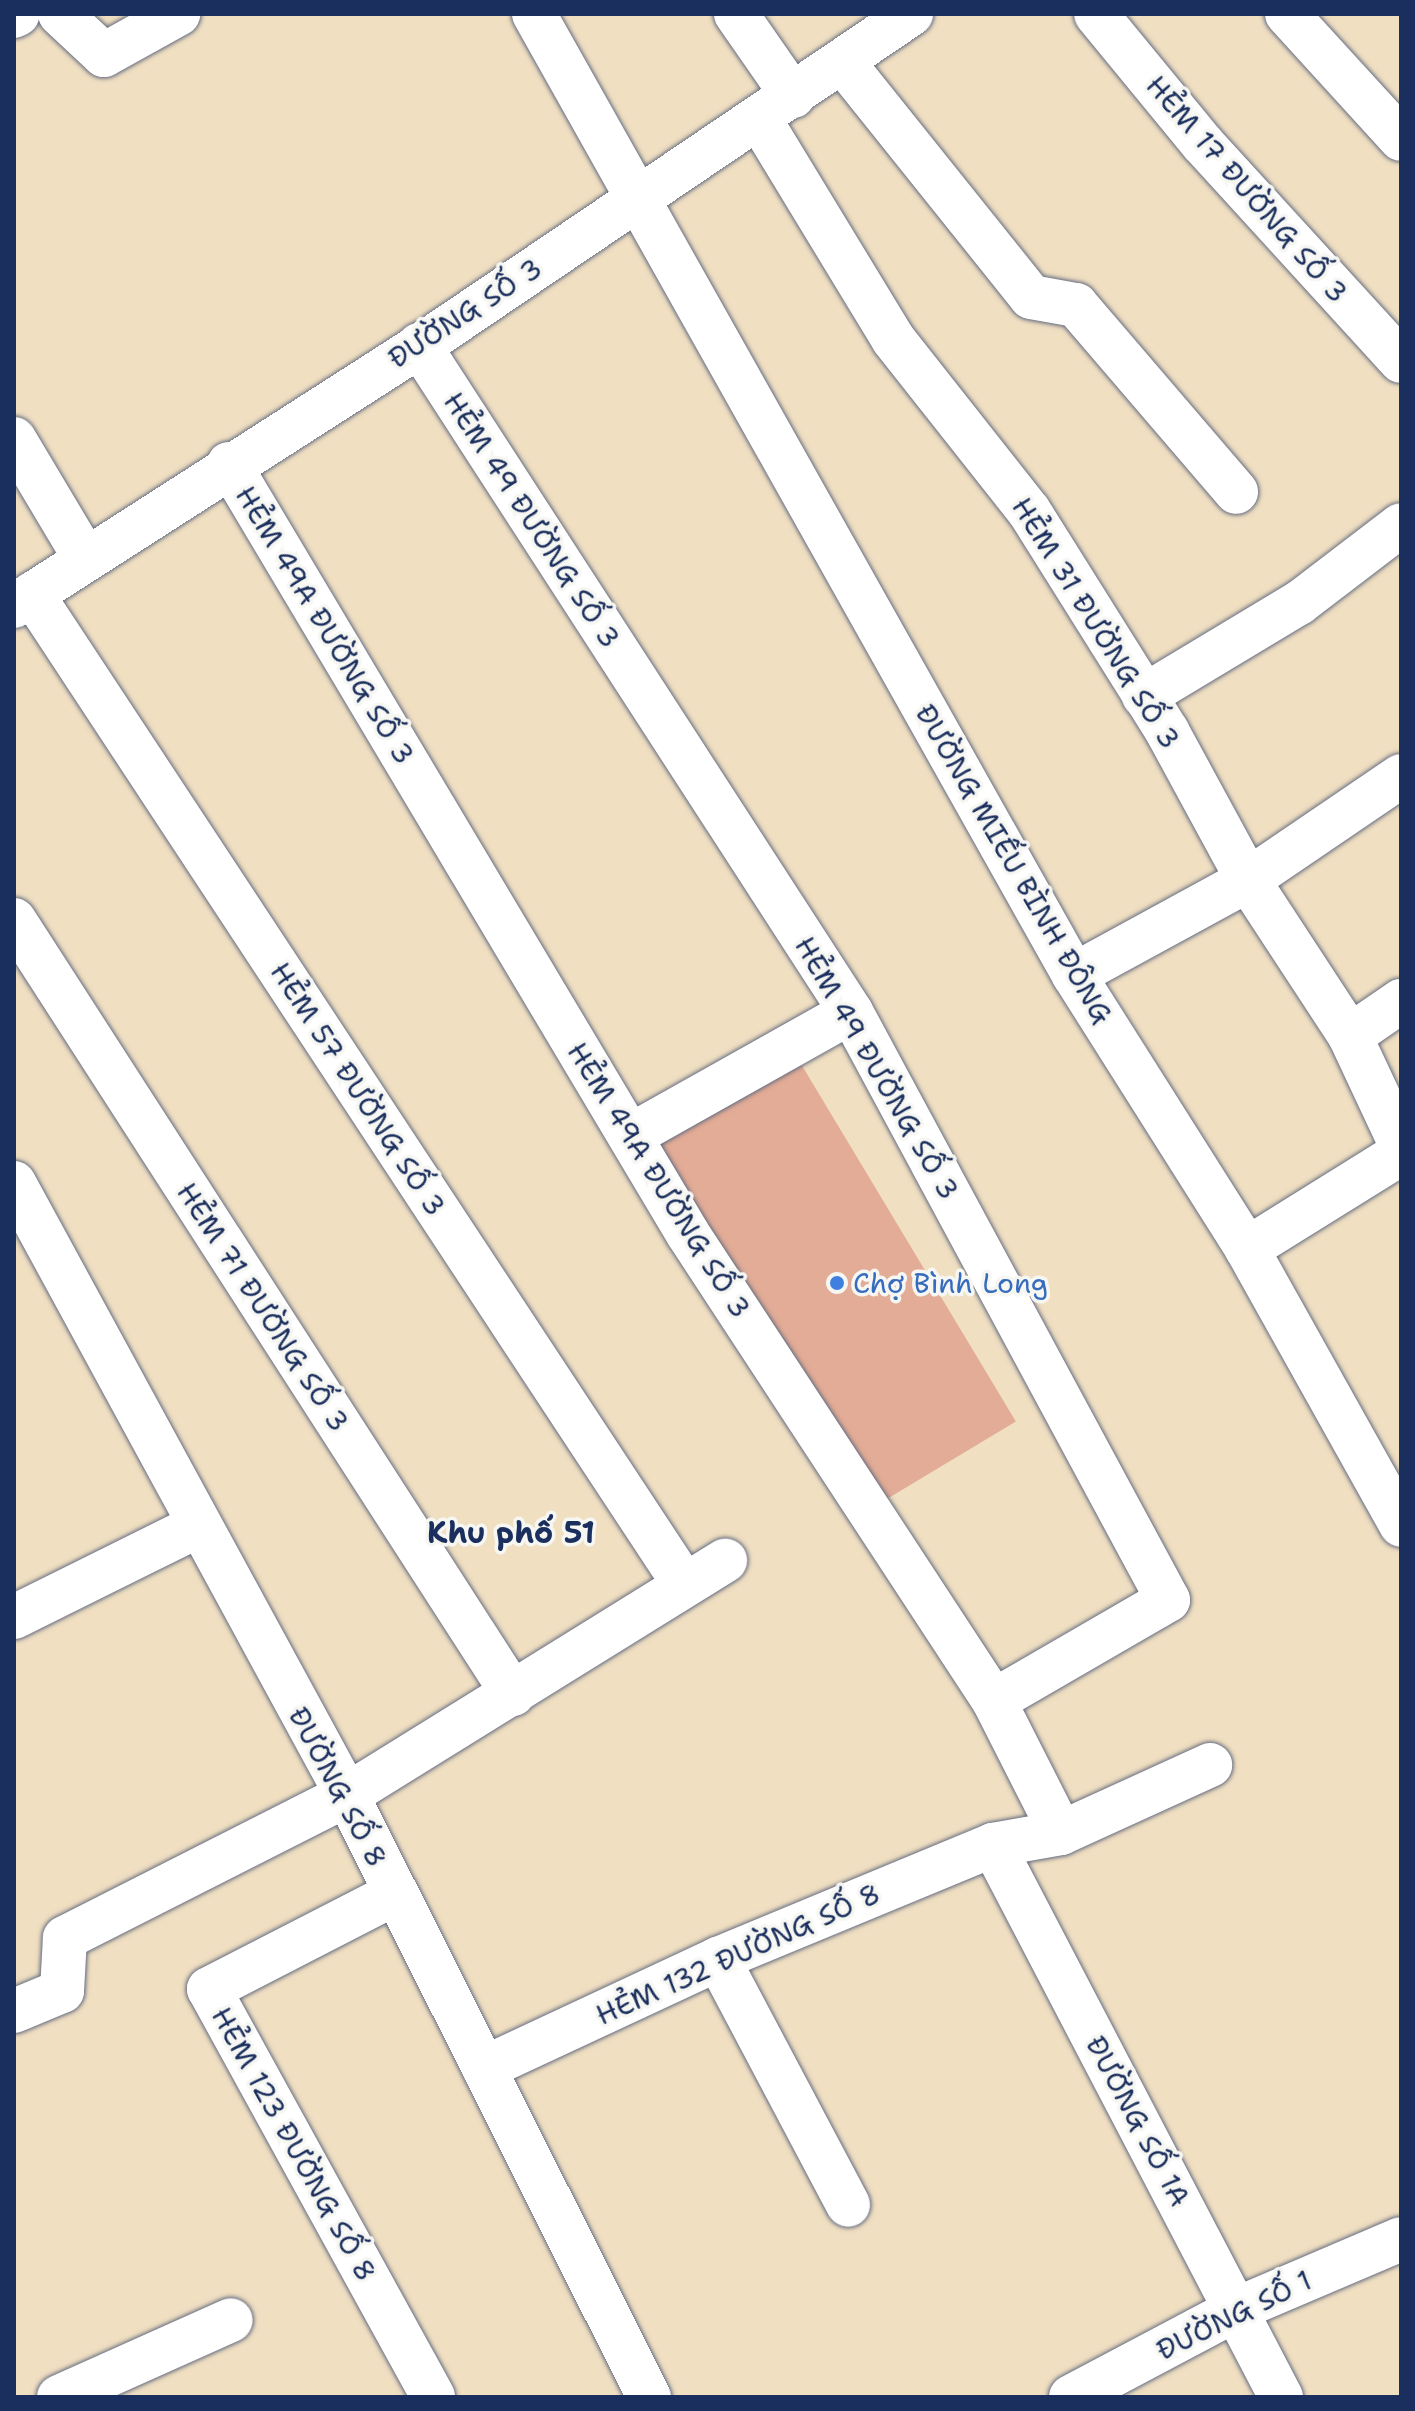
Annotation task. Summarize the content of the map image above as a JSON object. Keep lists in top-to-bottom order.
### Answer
{
  "streets": {
    "street": [
      "HẺM 17 ĐƯỜNG SỐ 3",
      "ĐƯỜNG SỐ 3",
      "HẺM 49 ĐƯỜNG SỐ 3",
      "HẺM 31 ĐƯỜNG SỐ 3",
      "HẺM 49A ĐƯỜNG SỐ 3",
      "ĐƯỜNG MIẾU BÌNH ĐÔNG",
      "HẺM 57 ĐƯỜNG SỐ 3",
      "HẺM 71 ĐƯỜNG SỐ 3",
      "ĐƯỜNG SỐ 8",
      "HẺM 132 ĐƯỜNG SỐ 8",
      "ĐƯỜNG SỐ 1A",
      "HẺM 123 ĐƯỜNG SỐ 8",
      "ĐƯỜNG SỐ 1"
    ]
  },
  "crossings": [
    ["ĐƯỜNG SỐ 3", "HẺM 49 ĐƯỜNG SỐ 3"],
    ["ĐƯỜNG SỐ 3", "HẺM 31 ĐƯỜNG SỐ 3"],
    ["ĐƯỜNG SỐ 3", "HẺM 49A ĐƯỜNG SỐ 3"],
    ["ĐƯỜNG SỐ 3", "ĐƯỜNG MIẾU BÌNH ĐÔNG"],
    ["ĐƯỜNG SỐ 3", "HẺM 57 ĐƯỜNG SỐ 3"],
    ["HẺM 49 ĐƯỜNG SỐ 3", "HẺM 49A ĐƯỜNG SỐ 3"],
    ["ĐƯỜNG SỐ 8", "HẺM 132 ĐƯỜNG SỐ 8"],
    ["ĐƯỜNG SỐ 8", "HẺM 123 ĐƯỜNG SỐ 8"],
    ["HẺM 132 ĐƯỜNG SỐ 8", "ĐƯỜNG SỐ 1A"],
    ["ĐƯỜNG SỐ 1A", "ĐƯỜNG SỐ 1"]
  ],
  "districts": ["Khu phố 51"],
  "places": ["Chợ Bình Long"]
}
